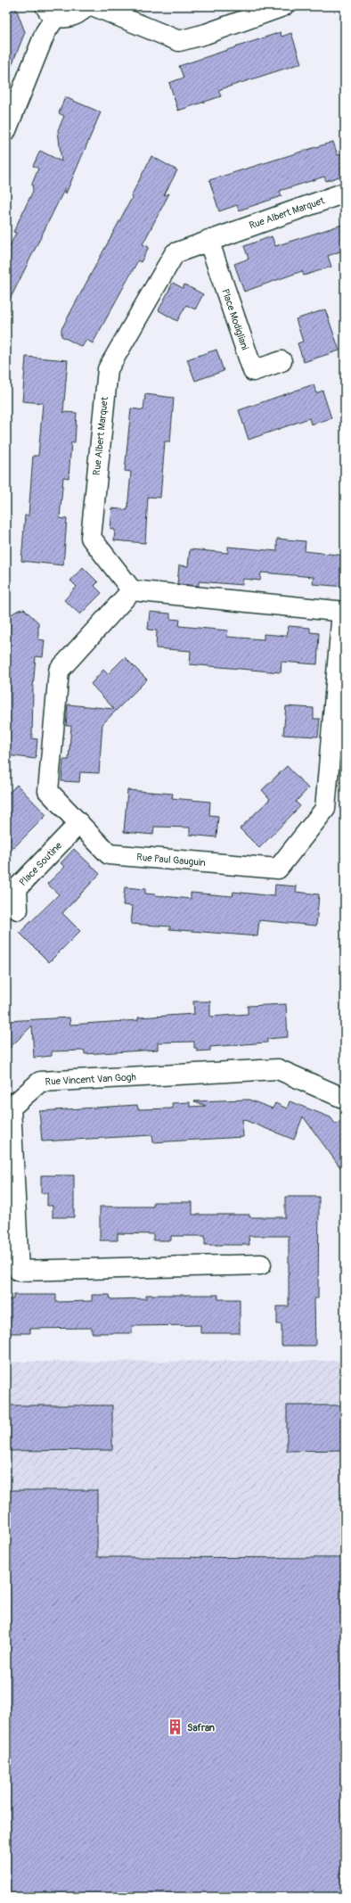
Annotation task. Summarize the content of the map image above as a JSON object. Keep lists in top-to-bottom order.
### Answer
{
  "streets": {
    "street": [
      "Rue Albert Marquet",
      "Place Modigliani",
      "Rue Paul Gauguin",
      "Place Soutine",
      "Rue Vincent Van Gogh"
    ]
  },
  "crossings": [
    ["Rue Albert Marquet", "Place Modigliani"],
    ["Rue Albert Marquet", "Rue Paul Gauguin"],
    ["Rue Paul Gauguin", "Place Soutine"]
  ],
  "places": {
    "building": ["Safran"]
  }
}
